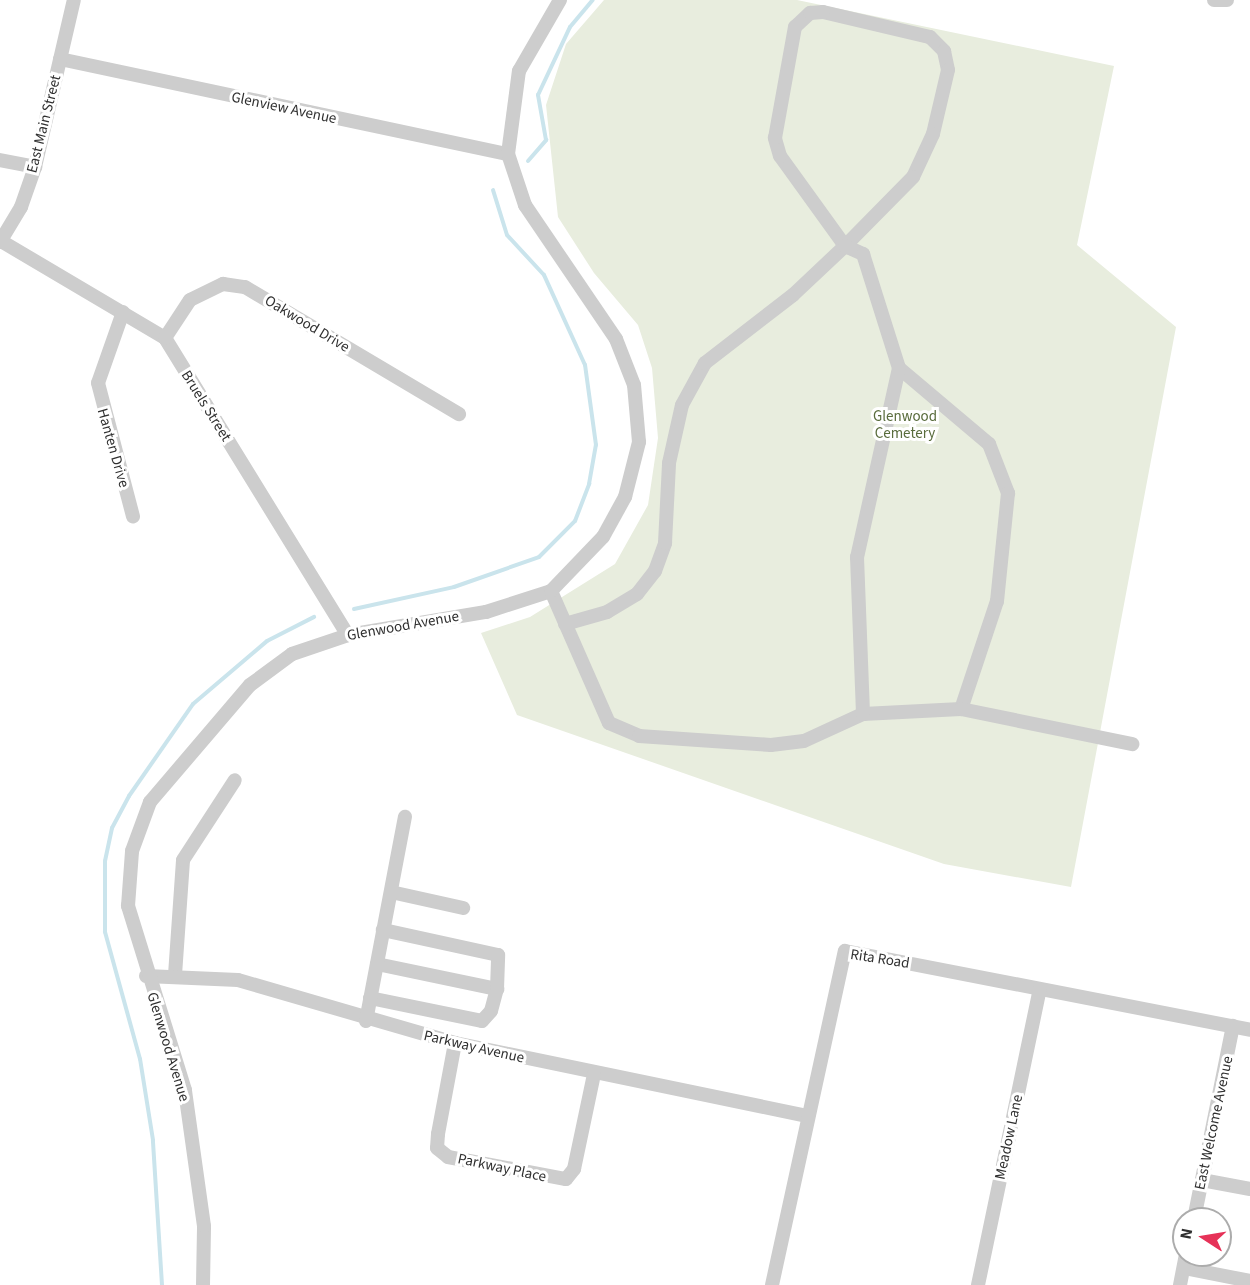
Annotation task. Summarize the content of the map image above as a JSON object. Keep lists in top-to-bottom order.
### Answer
{
  "streets": {
    "street": [
      "Glenview Avenue",
      "East Main Street",
      "Oakwood Drive",
      "Bruels Street",
      "Hanten Drive",
      "Glenwood Avenue",
      "Rita Road",
      "Parkway Avenue",
      "East Welcome Avenue",
      "Meadow Lane",
      "Parkway Place"
    ]
  },
  "crossings": [
    ["Glenview Avenue", "East Main Street"],
    ["Glenview Avenue", "Glenwood Avenue"],
    ["East Main Street", "Bruels Street"],
    ["Oakwood Drive", "Bruels Street"],
    ["Bruels Street", "Hanten Drive"],
    ["Bruels Street", "Glenwood Avenue"],
    ["Glenwood Avenue", "Parkway Avenue"],
    ["Rita Road", "Parkway Avenue"],
    ["Rita Road", "East Welcome Avenue"],
    ["Rita Road", "Meadow Lane"],
    ["Parkway Avenue", "Parkway Place"]
  ],
  "parks": ["Glenwood Cemetery"],
  "north": "left"
}
